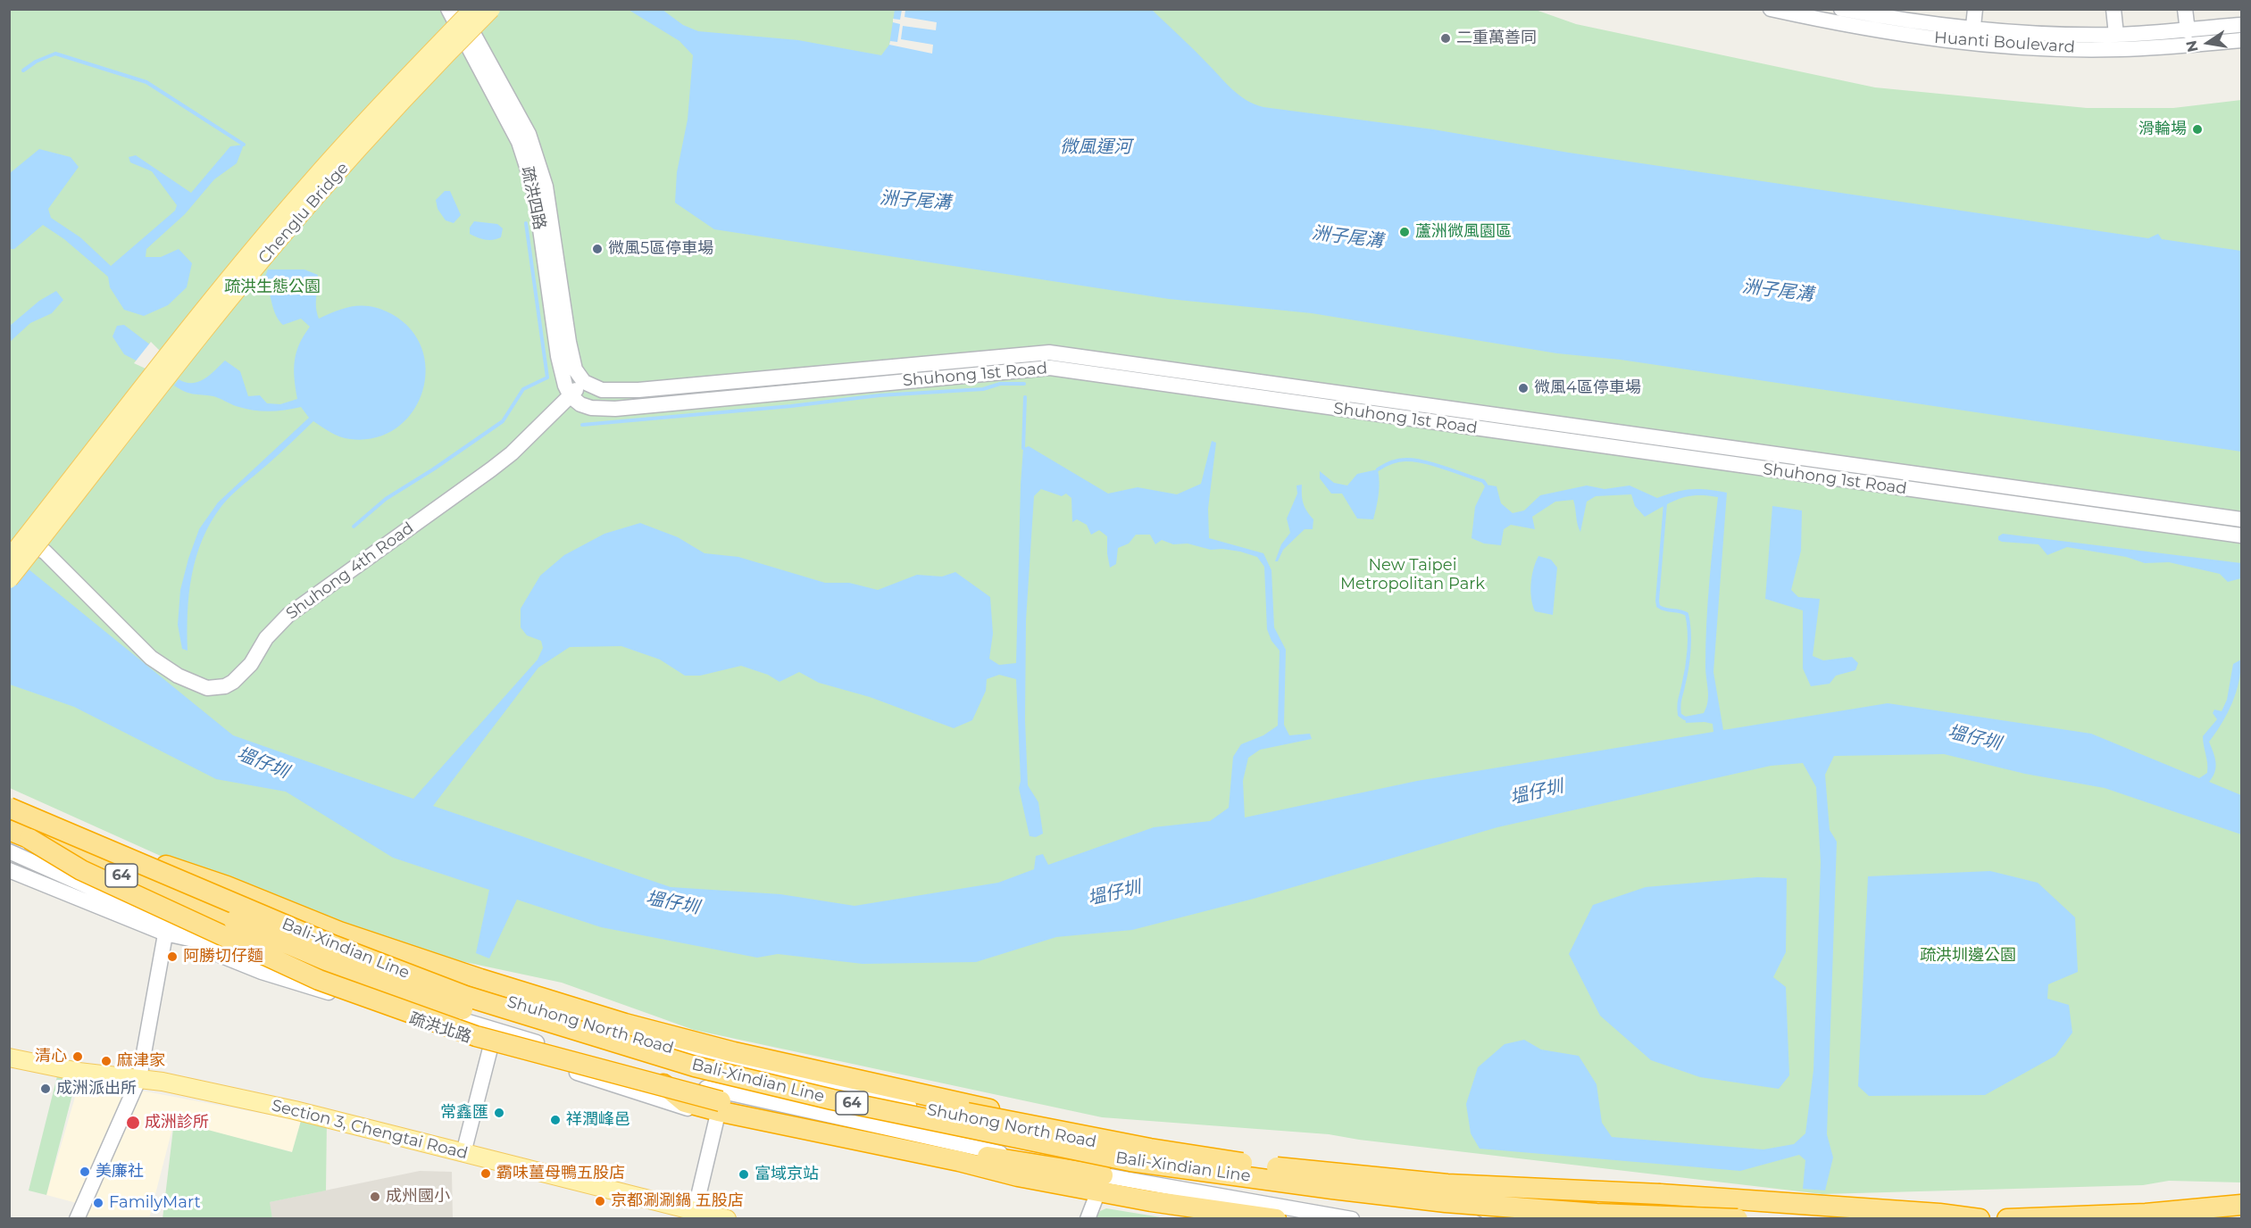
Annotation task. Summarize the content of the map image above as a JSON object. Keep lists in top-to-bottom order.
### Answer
{
  "streets": {
    "highway": ["64", "Bali-Xindian Line"],
    "main road": ["Chenglu Bridge", "Section 3, Chengtai Road"],
    "street": [
      "Huanti Boulevard",
      "疏洪四路",
      "Shuhong 1st Road",
      "Shuhong 4th Road",
      "Shuhong North Road",
      "疏洪北路"
    ]
  },
  "crossings": [
    ["疏洪四路", "Shuhong 1st Road"],
    ["疏洪四路", "Shuhong 4th Road"],
    ["Chenglu Bridge", "Shuhong 4th Road"],
    ["Shuhong 1st Road", "Shuhong 4th Road"],
    ["Shuhong North Road", "疏洪北路"]
  ],
  "water": ["微風運河", "洲子尾溝", "塭仔圳"],
  "parks": ["疏洪生態公園", "New Taipei Metropolitan Park", "疏洪圳邊公園"],
  "places": [
    "二重萬善同",
    "滑輪場",
    "蘆洲微風園區",
    "微風5區停車場",
    "微風4區停車場",
    "阿勝切仔麵",
    "清心",
    "麻津家",
    "成洲派出所",
    "常鑫匯",
    "祥潤峰邑",
    "成洲診所",
    "美廉社",
    "霸味薑母鴨五股店",
    "富域京站",
    "成州國小",
    "京都涮涮鍋 五股店",
    "FamilyMart"
  ],
  "north": "left"
}
